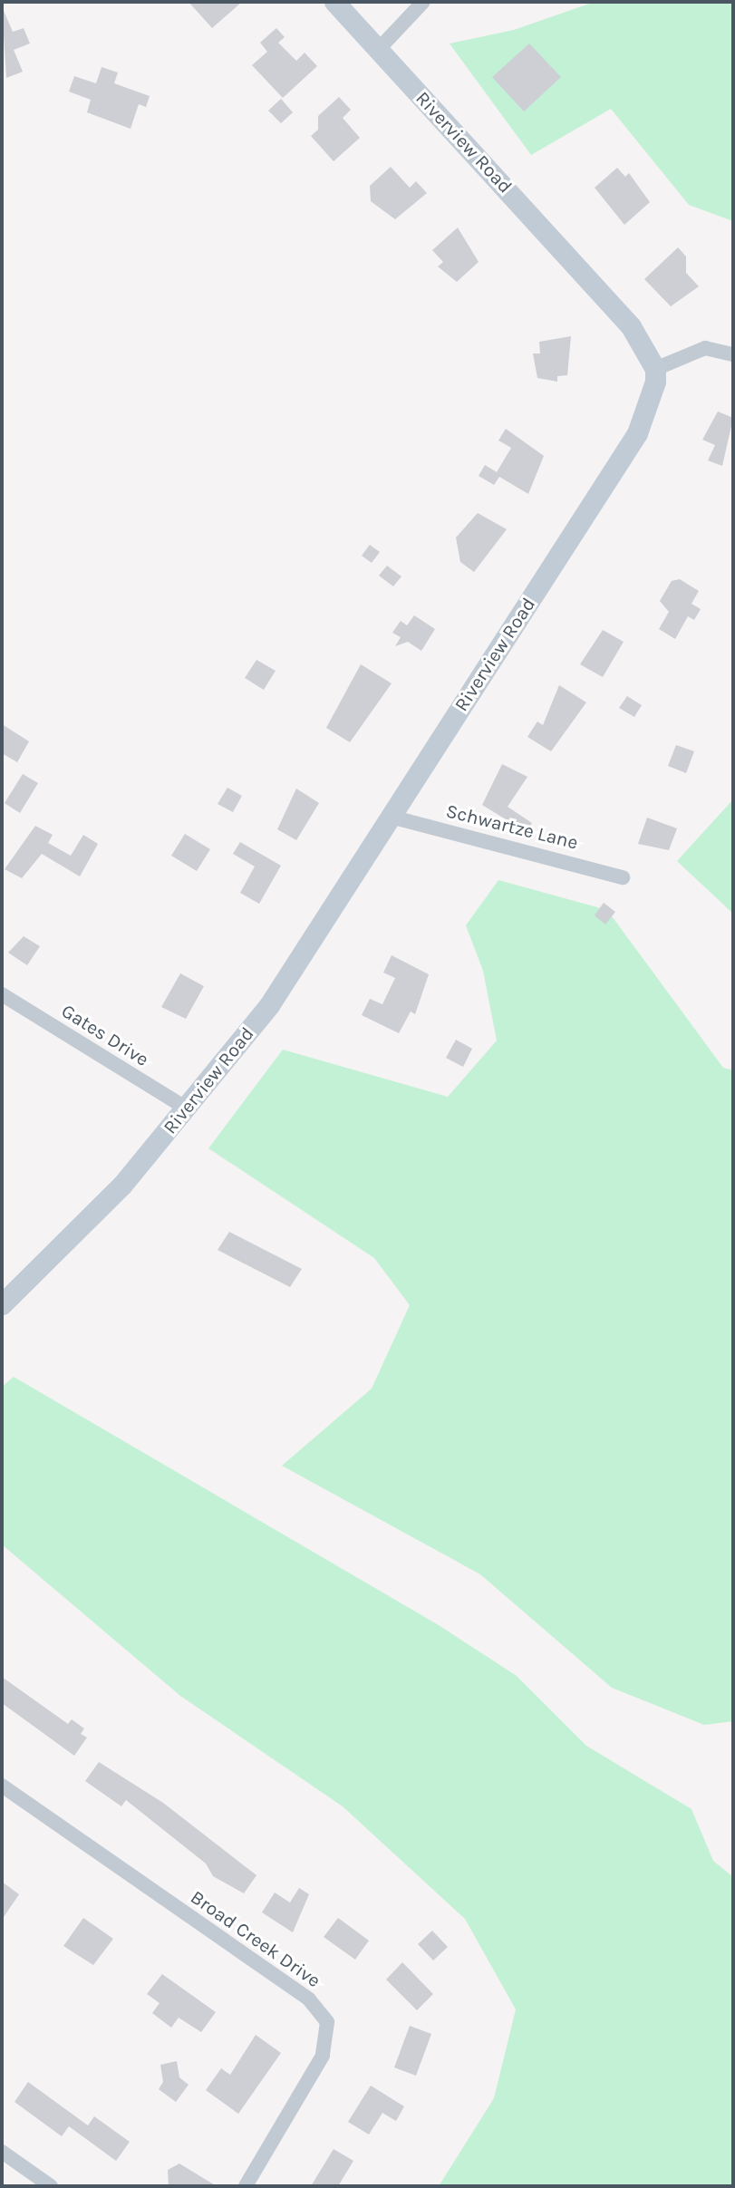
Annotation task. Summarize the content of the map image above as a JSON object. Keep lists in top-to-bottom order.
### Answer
{
  "streets": {
    "street": [
      "Riverview Road",
      "Schwartze Lane",
      "Gates Drive",
      "Broad Creek Drive"
    ]
  },
  "crossings": [
    ["Riverview Road", "Schwartze Lane"],
    ["Riverview Road", "Gates Drive"]
  ]
}
